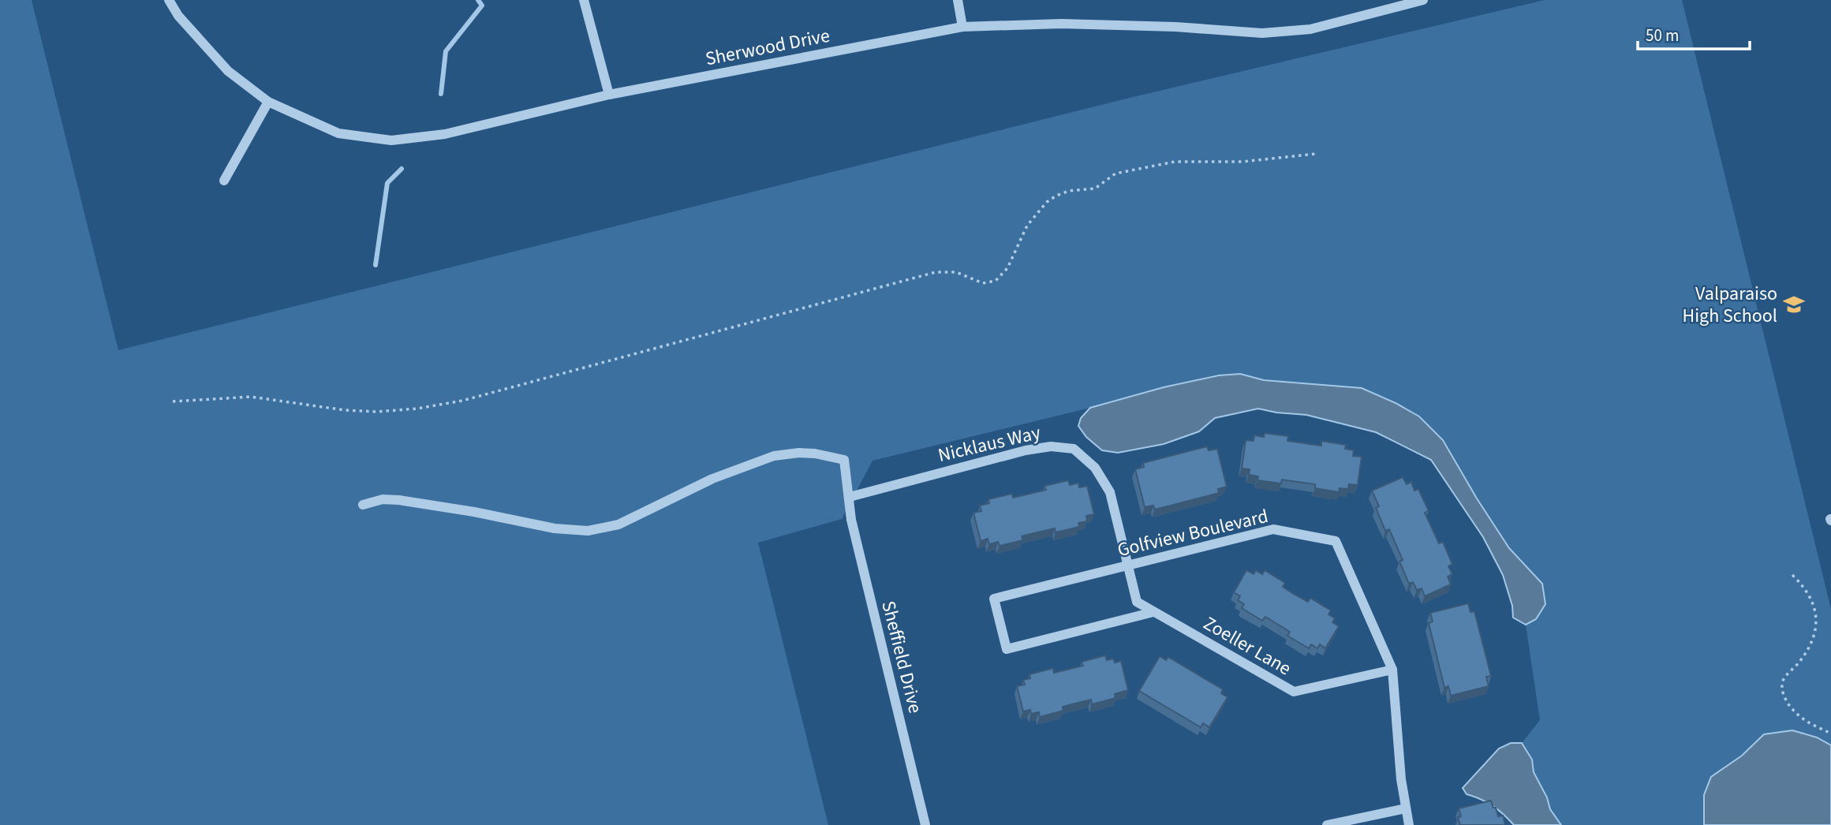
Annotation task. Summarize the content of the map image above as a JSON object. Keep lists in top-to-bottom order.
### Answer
{
  "streets": {
    "street": [
      "Sherwood Drive",
      "Nicklaus Way",
      "Golfview Boulevard",
      "Zoeller Lane",
      "Sheffield Drive"
    ]
  },
  "crossings": [
    ["Nicklaus Way", "Golfview Boulevard"],
    ["Nicklaus Way", "Zoeller Lane"],
    ["Nicklaus Way", "Sheffield Drive"],
    ["Golfview Boulevard", "Zoeller Lane"]
  ],
  "places": {
    "school or university": ["Valparaiso High School"]
  },
  "scale_bar": "50 m"
}
